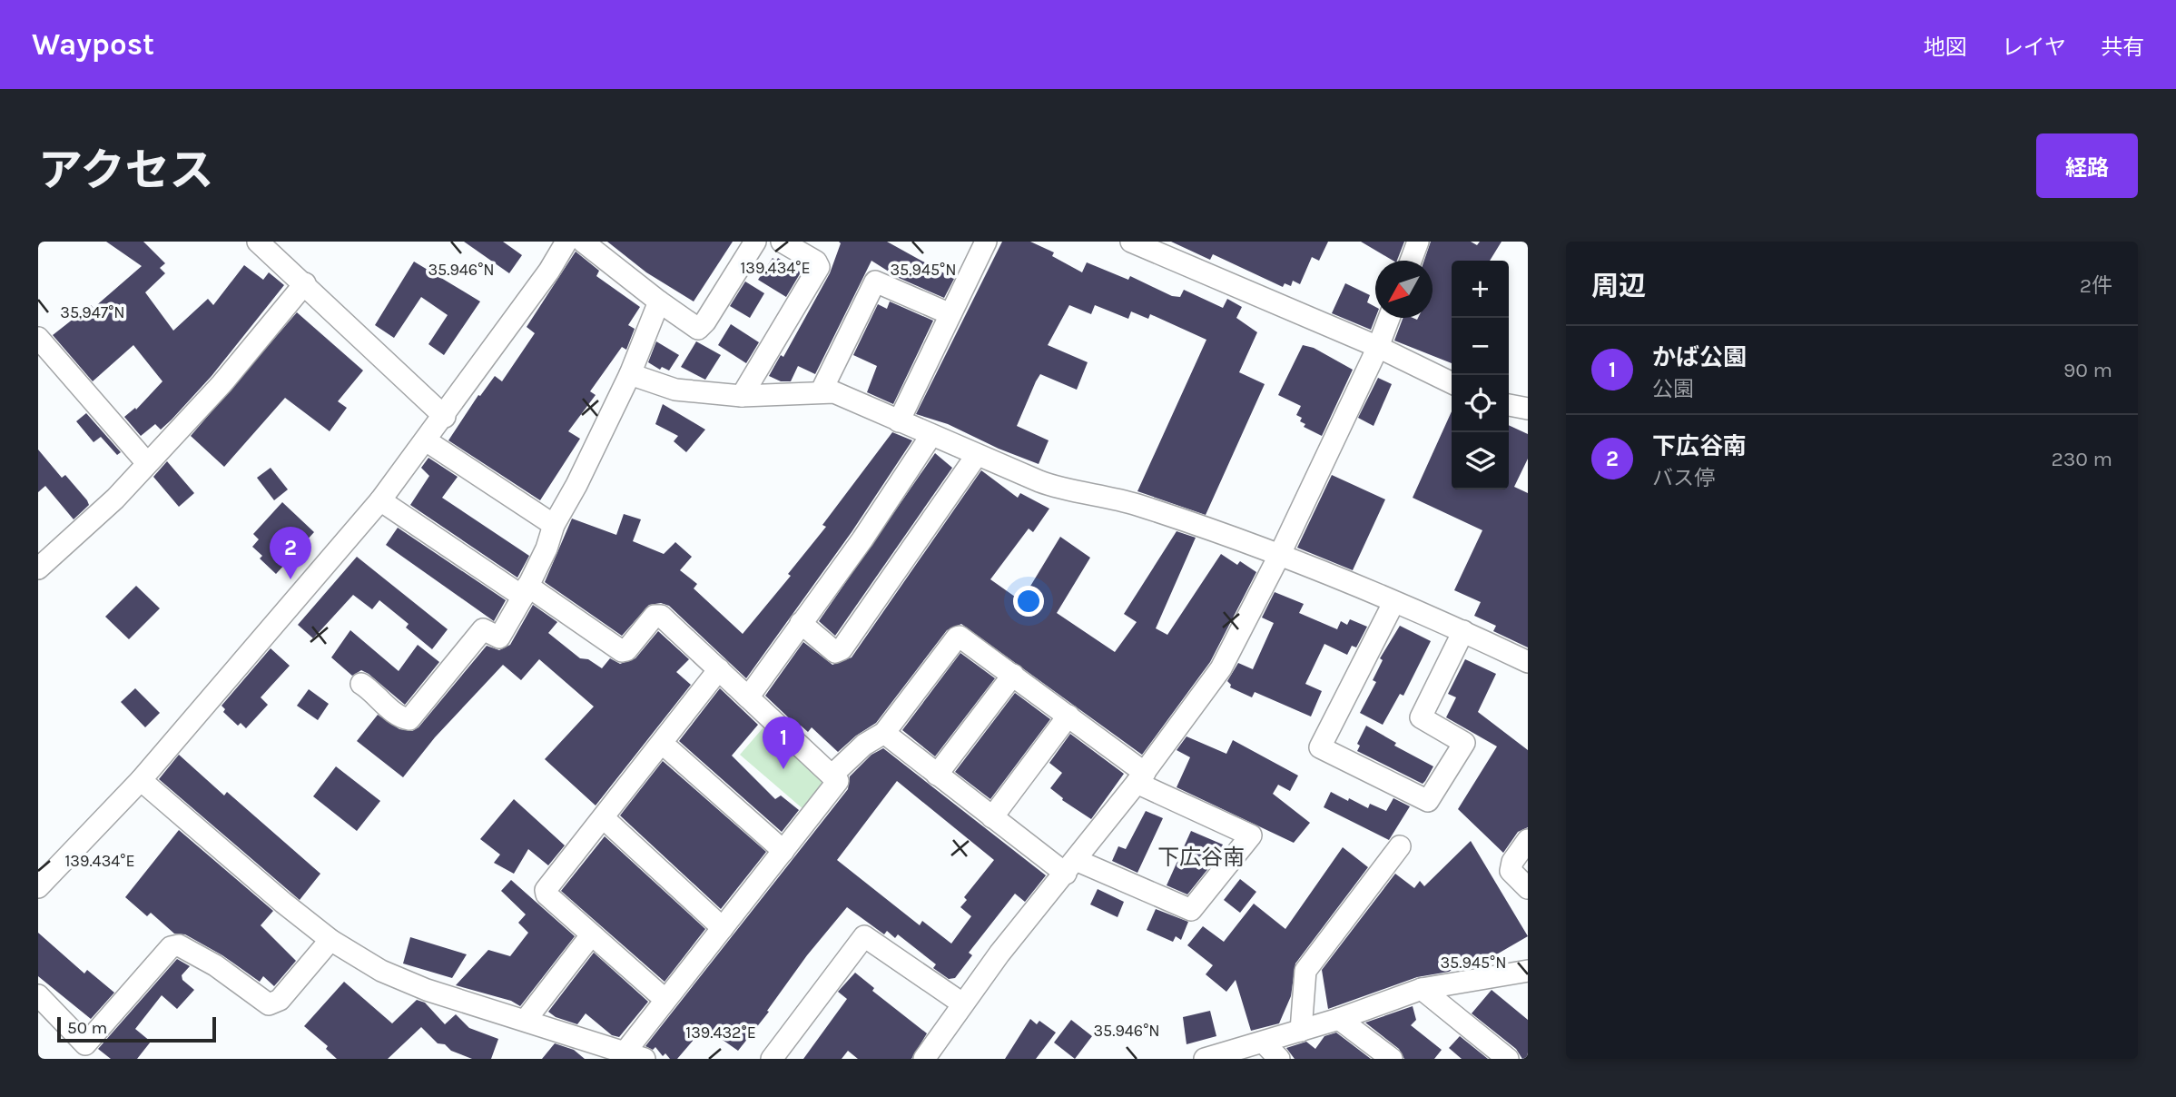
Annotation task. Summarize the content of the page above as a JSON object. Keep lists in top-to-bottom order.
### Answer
{
  "districts": ["下広谷南"],
  "scale_bar": "50 m",
  "north": "bottom left",
  "page": {
    "header": "Waypost",
    "nav": ["地図", "レイヤ", "共有"],
    "title": "アクセス",
    "buttons": "経路",
    "heading": ["周辺", "2件"],
    "map_buttons": ["+", "−"],
    "list": [
      {
        "mark": "1",
        "name": "かば公園",
        "note": "公園",
        "value": "90 m"
      },
      {
        "mark": "2",
        "name": "下広谷南",
        "note": "バス停",
        "value": "230 m"
      }
    ],
    "pins": ["2", "1"],
    "scale": "50 m"
  },
  "coordinates": [
    "139.434°E",
    "35.946°N",
    "35.945°N",
    "35.947°N",
    "139.432°E"
  ]
}
